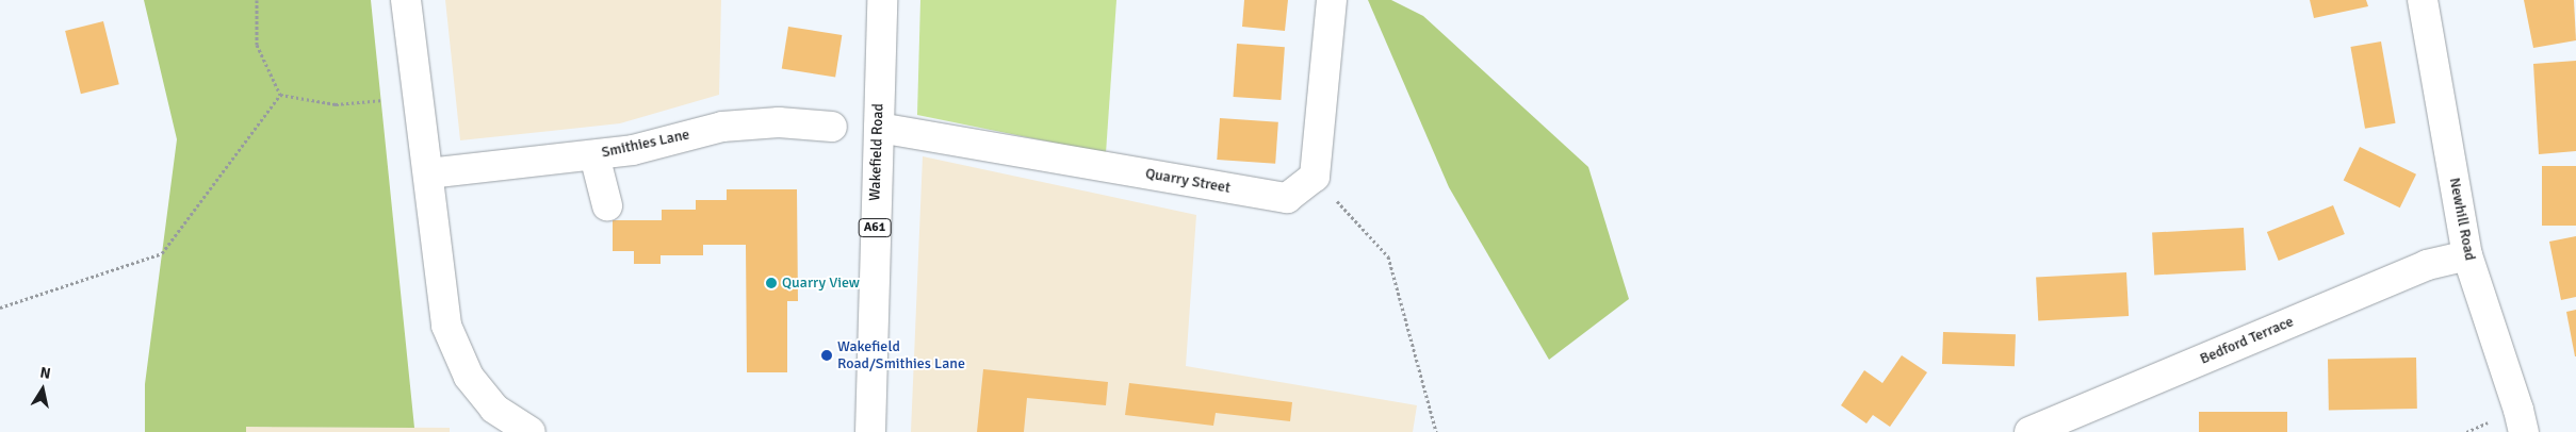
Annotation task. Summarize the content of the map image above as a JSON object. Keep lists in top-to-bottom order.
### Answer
{
  "streets": {
    "street": [
      "Smithies Lane",
      "Wakefield Road",
      "Quarry Street",
      "Newhill Road",
      "A61",
      "Bedford Terrace"
    ]
  },
  "crossings": [
    ["Wakefield Road", "Quarry Street"],
    ["Newhill Road", "Bedford Terrace"]
  ],
  "places": ["Quarry View", "Wakefield Road/Smithies Lane"],
  "north": "top"
}
